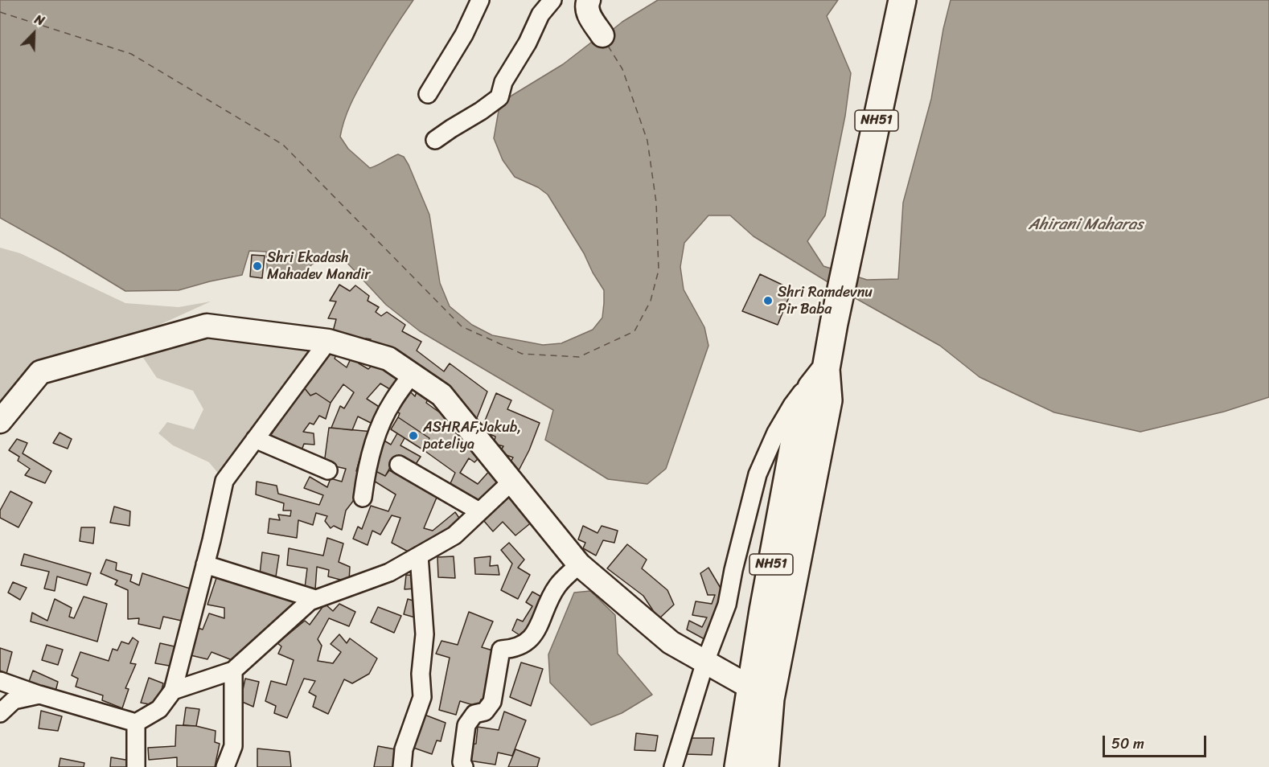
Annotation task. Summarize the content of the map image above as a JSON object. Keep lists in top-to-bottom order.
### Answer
{
  "streets": {
    "highway": ["NH51"]
  },
  "water": ["Ahirani Maharas"],
  "places": ["Shri Ekadash Mahadev Mandir", "Shri Ramdevnu Pir Baba", "ASHRAF,Jakub, pateliya"],
  "scale_bar": "50 m",
  "north": "top right"
}
